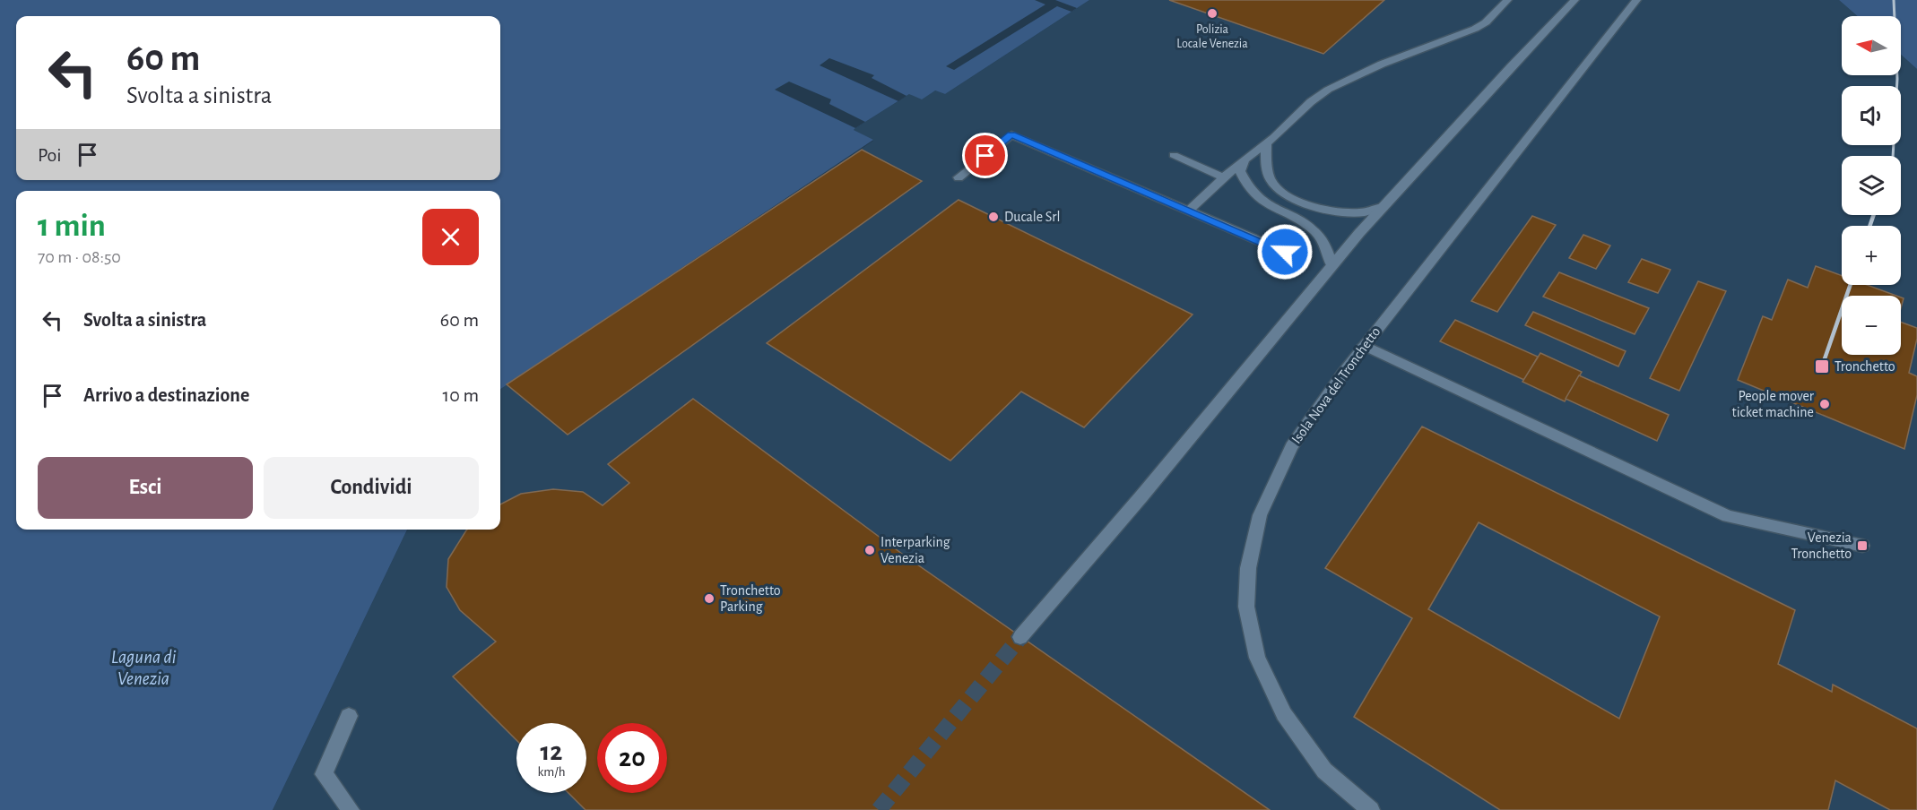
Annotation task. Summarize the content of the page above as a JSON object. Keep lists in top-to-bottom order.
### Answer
{
  "streets": {
    "street": ["Isola Nova del Tronchetto"]
  },
  "water": ["Laguna di Venezia"],
  "places": {
    "other": [
      "Polizia Locale Venezia",
      "Ducale Srl",
      "People mover ticket machine",
      "Interparking Venezia",
      "Tronchetto Parking"
    ],
    "transit": ["Tronchetto", "Venezia Tronchetto"]
  },
  "north": "left",
  "page": {
    "map_buttons": ["+", "−"],
    "turn": ["60 m", "Svolta a sinistra"],
    "then": "Poi",
    "heading": ["1 min", "70 m · 08:50"],
    "list": [
      {
        "name": "Svolta a sinistra",
        "value": "60 m"
      },
      {
        "name": "Arrivo a destinazione",
        "value": "10 m"
      }
    ],
    "buttons": ["Esci", "Condividi"],
    "speed": "12 km/h",
    "limit": "20"
  }
}
